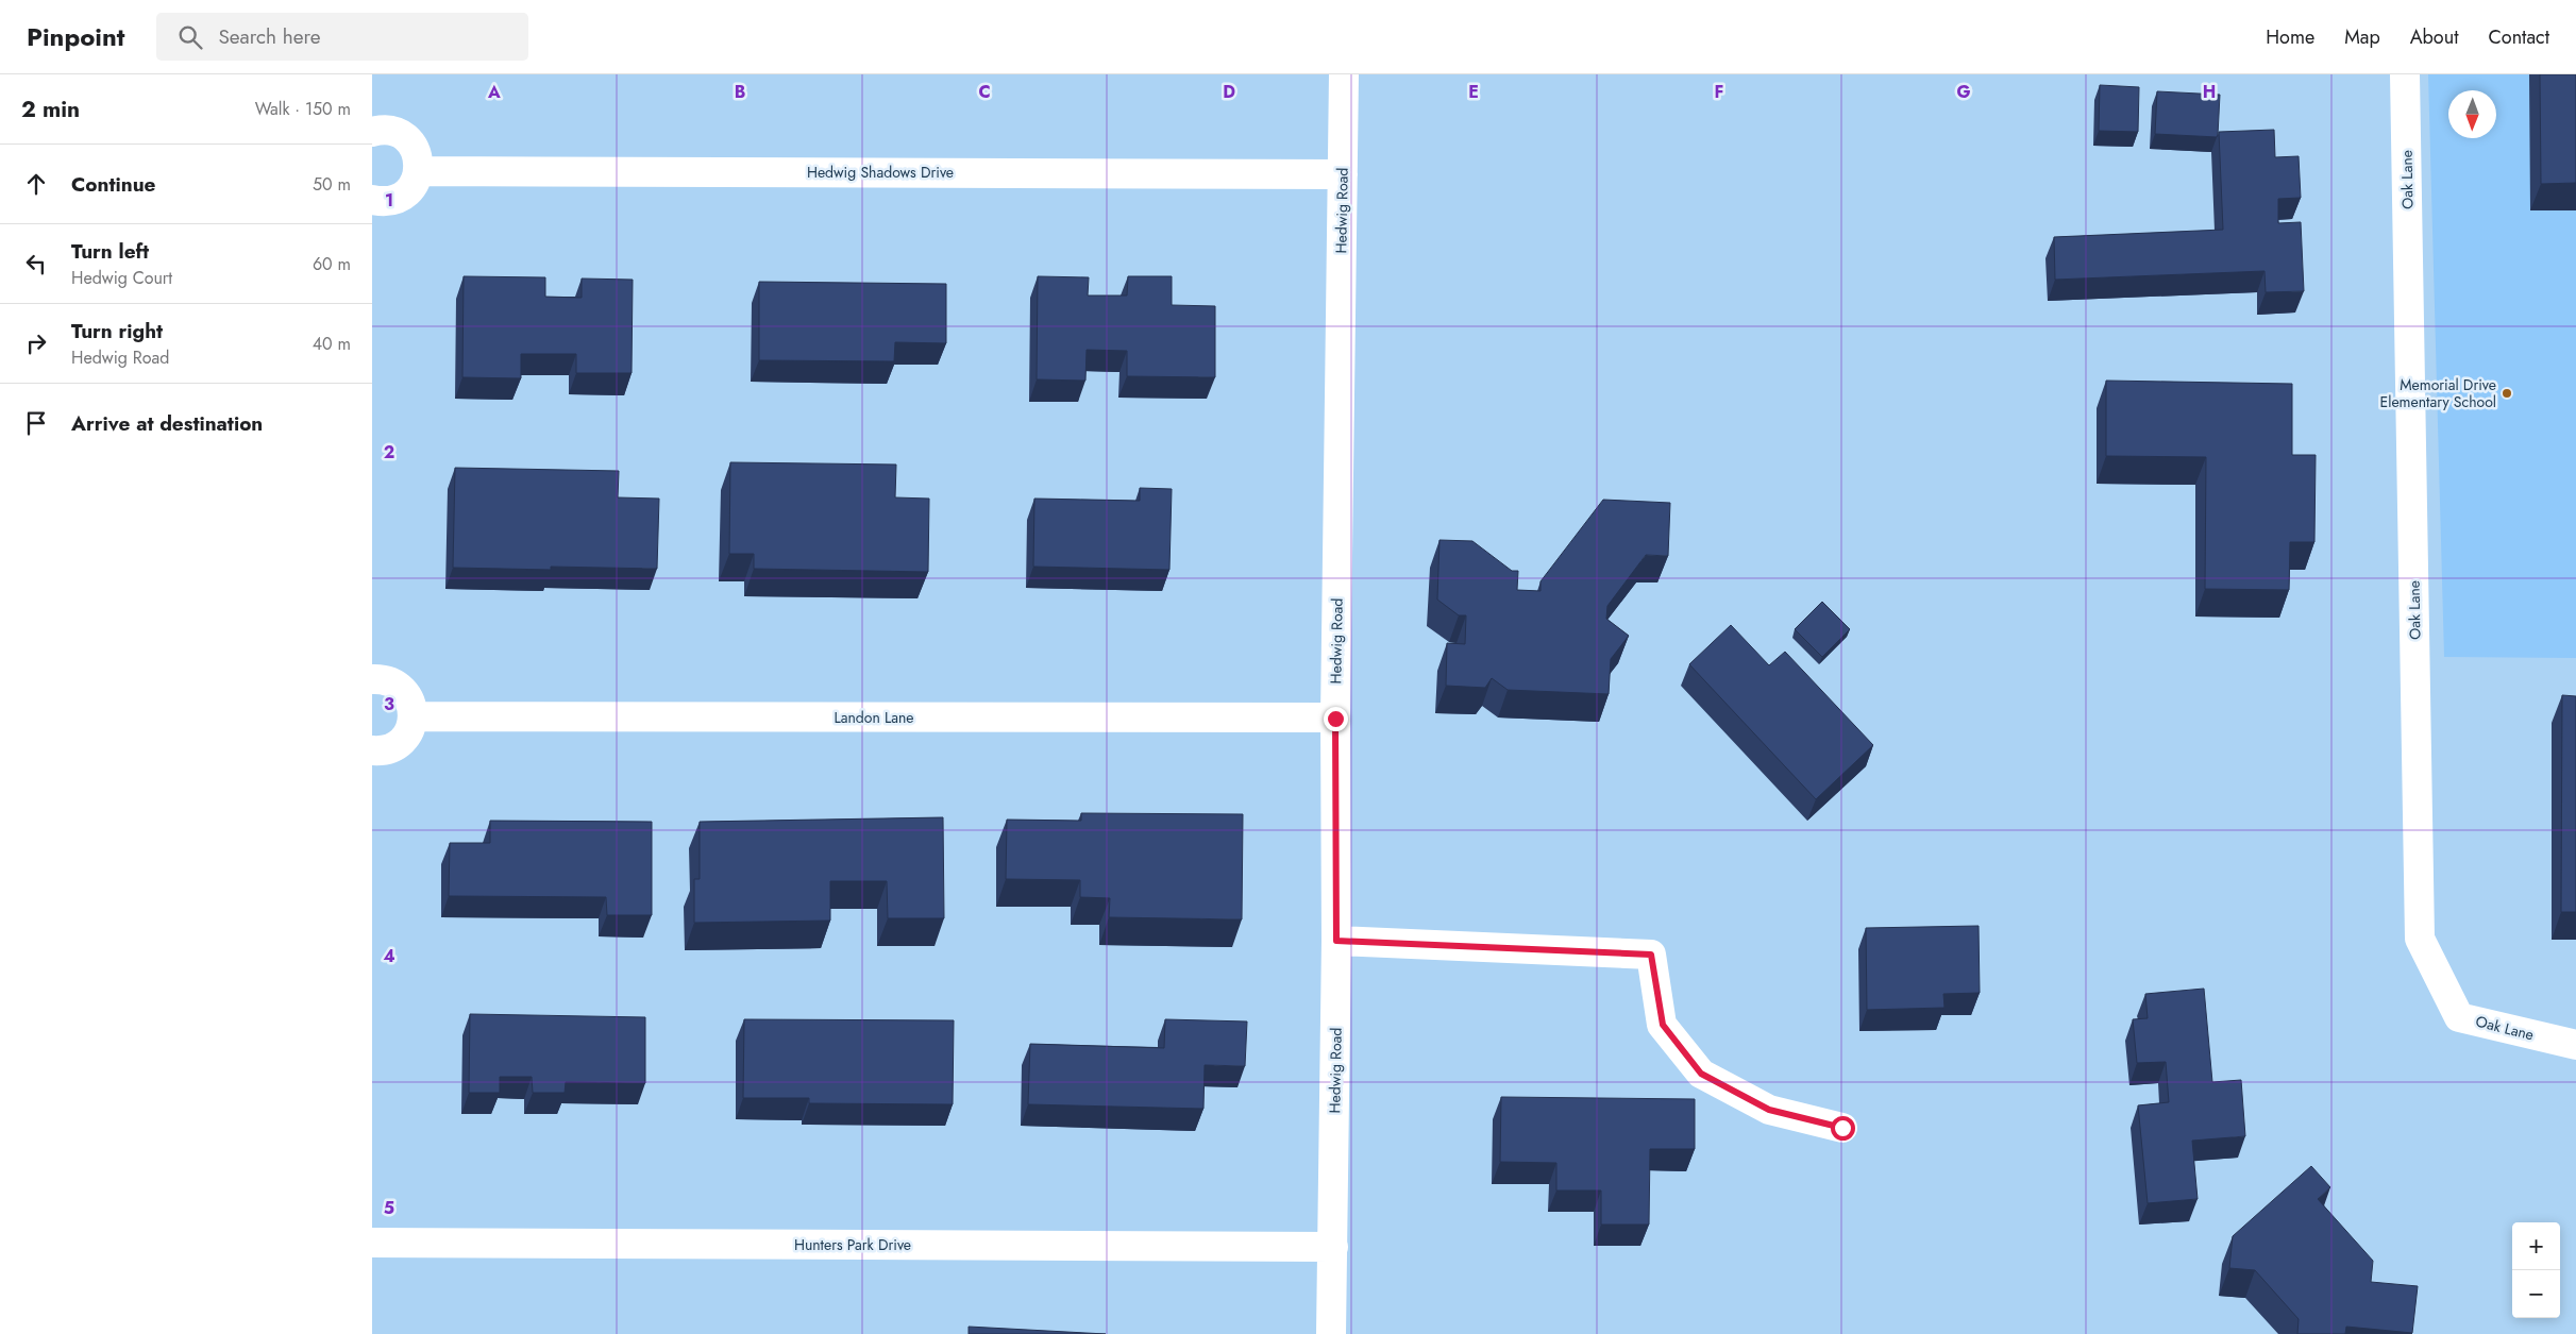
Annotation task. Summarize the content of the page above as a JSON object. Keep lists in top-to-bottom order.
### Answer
{
  "streets": {
    "street": [
      "Hedwig Shadows Drive",
      "Oak Lane",
      "Hedwig Road",
      "Landon Lane",
      "Hunters Park Drive"
    ]
  },
  "crossings": [
    ["Hedwig Shadows Drive", "Hedwig Road"],
    ["Hedwig Road", "Landon Lane"],
    ["Hedwig Road", "Hunters Park Drive"]
  ],
  "places": ["Memorial Drive Elementary School"],
  "north": "bottom",
  "page": {
    "header": "Pinpoint",
    "search": "Search here",
    "nav": [
      "Home",
      "Map",
      "About",
      "Contact"
    ],
    "heading": ["2 min", "Walk · 150 m"],
    "list": [
      ["Continue", "50 m"],
      ["Turn left", "Hedwig Court", "60 m"],
      ["Turn right", "Hedwig Road", "40 m"],
      "Arrive at destination"
    ],
    "map_buttons": ["+", "−"]
  },
  "grid": {
    "columns": [
      "A",
      "B",
      "C",
      "D",
      "E",
      "F",
      "G",
      "H"
    ],
    "rows": [
      "1",
      "2",
      "3",
      "4",
      "5"
    ]
  }
}
